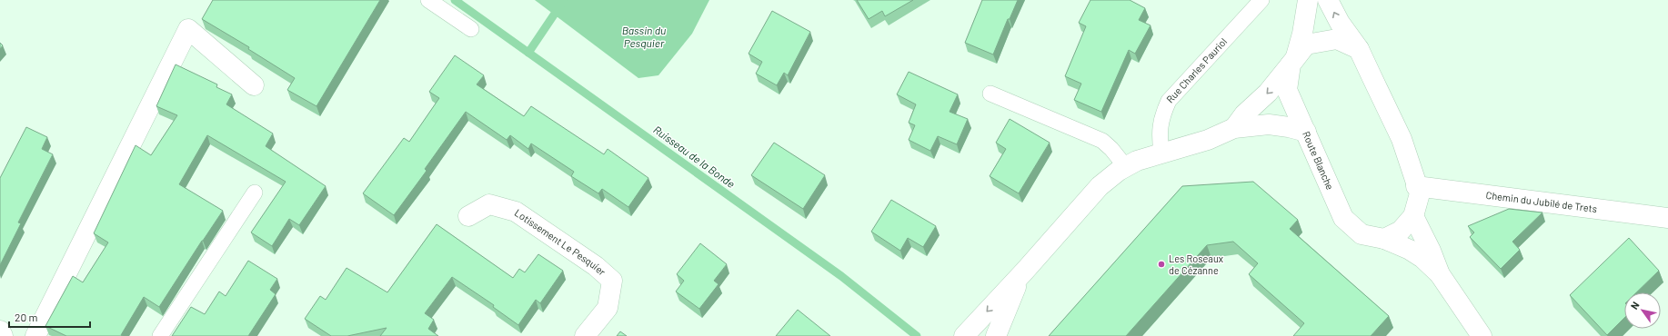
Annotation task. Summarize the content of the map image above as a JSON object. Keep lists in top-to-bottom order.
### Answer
{
  "streets": {
    "street": ["Route Blanche", "Chemin du Jubilé de Trets", "Lotissement Le Pesquier"],
    "lane": ["Rue Charles Pauriol"]
  },
  "water": ["Bassin du Pesquier", "Ruisseau de la Bonde"],
  "places": ["Les Roseaux de Cézanne"],
  "scale_bar": "20 m",
  "north": "top left"
}
